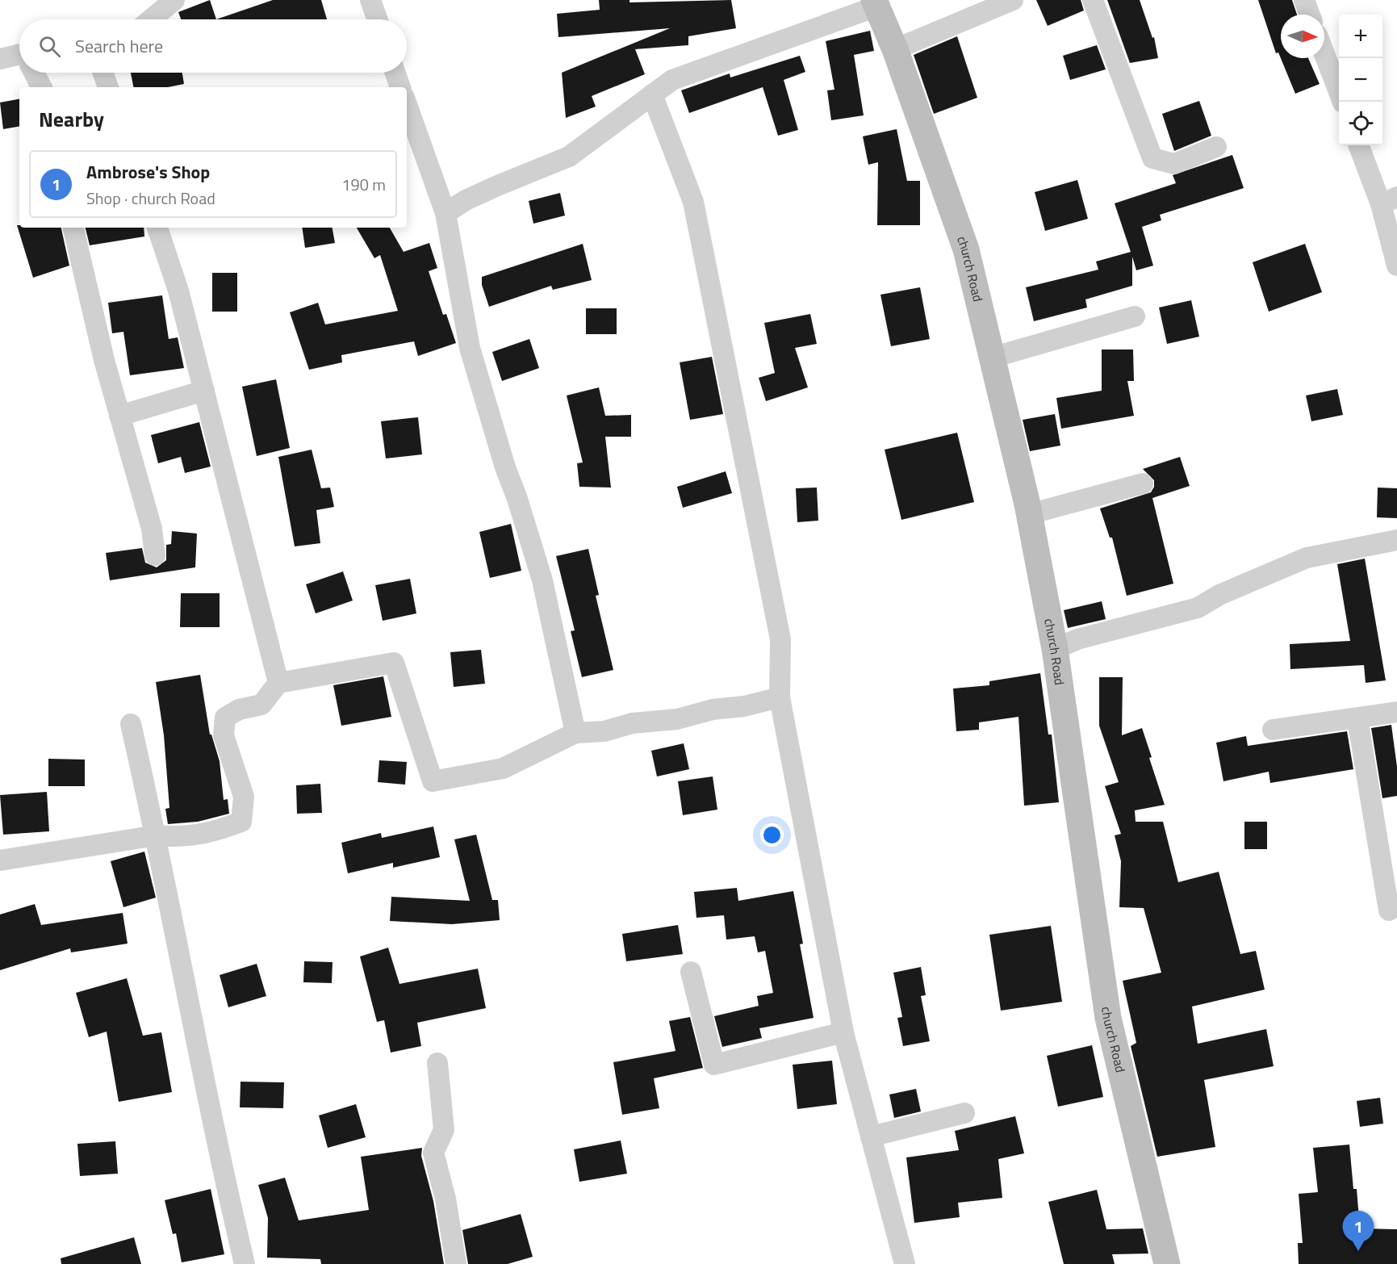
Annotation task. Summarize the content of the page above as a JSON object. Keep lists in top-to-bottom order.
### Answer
{
  "streets": {
    "street": ["church Road"]
  },
  "north": "right",
  "page": {
    "map_buttons": ["+", "−"],
    "search": "Search here",
    "heading": "Nearby",
    "list": [
      {
        "mark": "1",
        "name": "Ambrose's Shop",
        "note": "Shop · church Road",
        "value": "190 m"
      }
    ],
    "pins": "1"
  }
}
